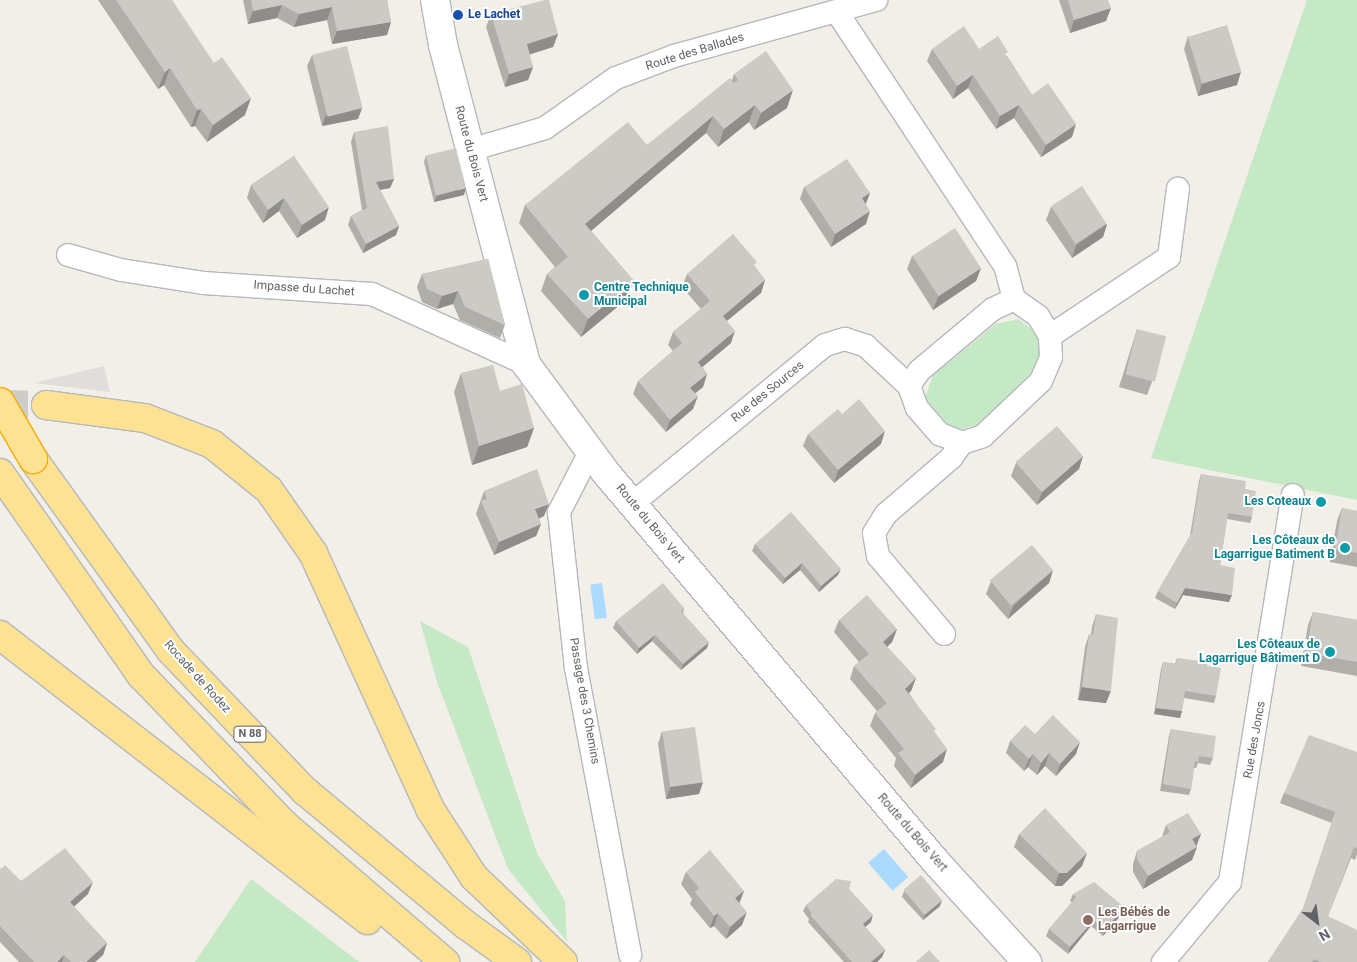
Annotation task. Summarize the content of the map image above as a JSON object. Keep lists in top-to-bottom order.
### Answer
{
  "streets": {
    "highway": ["Rocade de Rodez", "N 88"],
    "street": [
      "Route des Ballades",
      "Route du Bois Vert",
      "Impasse du Lachet",
      "Rue des Sources",
      "Passage des 3 Chemins",
      "Rue des Joncs"
    ]
  },
  "crossings": [
    ["Route des Ballades", "Route du Bois Vert"],
    ["Route du Bois Vert", "Impasse du Lachet"],
    ["Route du Bois Vert", "Rue des Sources"],
    ["Route du Bois Vert", "Passage des 3 Chemins"]
  ],
  "places": [
    "Le Lachet",
    "Centre Technique Municipal",
    "Les Coteaux",
    "Les Côteaux de Lagarrigue Batiment B",
    "Les Côteaux de Lagarrigue Bâtiment D",
    "Les Bébés de Lagarrigue"
  ],
  "north": "bottom right"
}
